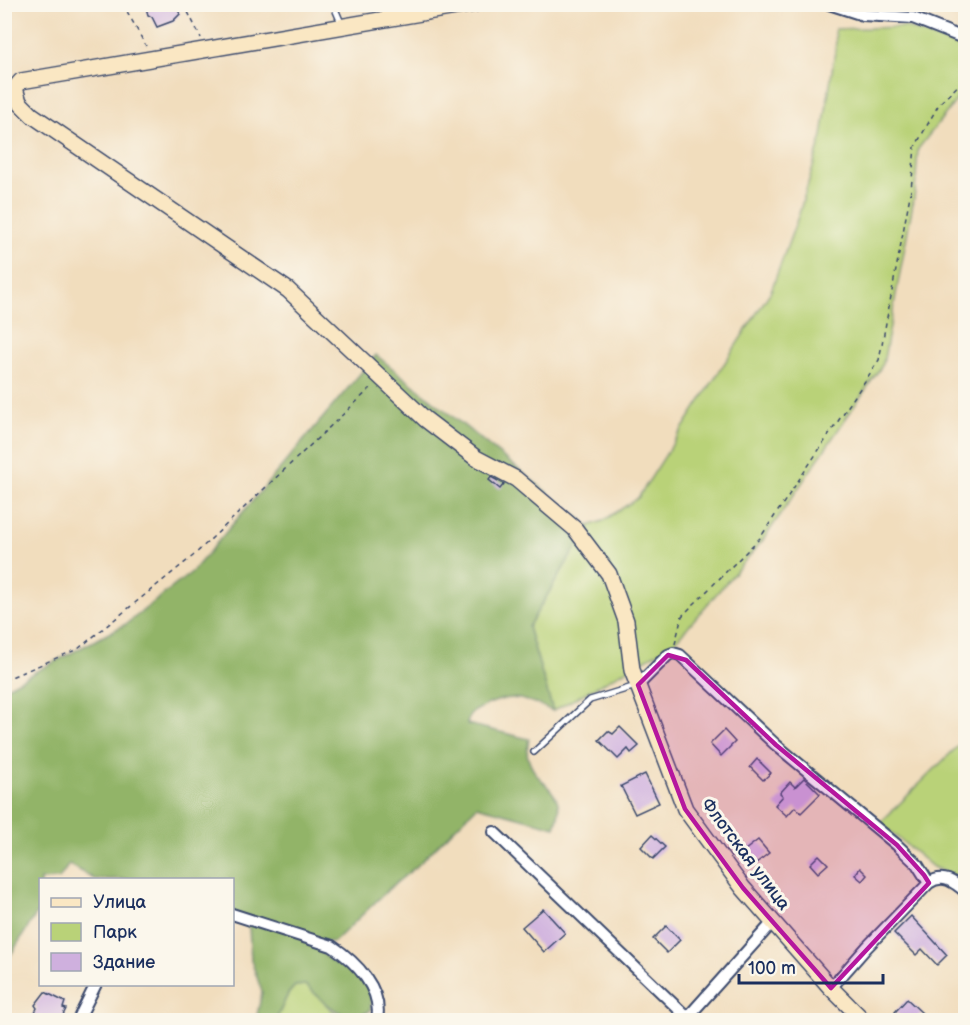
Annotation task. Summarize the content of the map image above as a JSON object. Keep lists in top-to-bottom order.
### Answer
{
  "streets": {
    "street": ["Флотская улица"]
  },
  "legend": ["Улица", "Парк", "Здание"],
  "scale_bar": "100 m"
}
